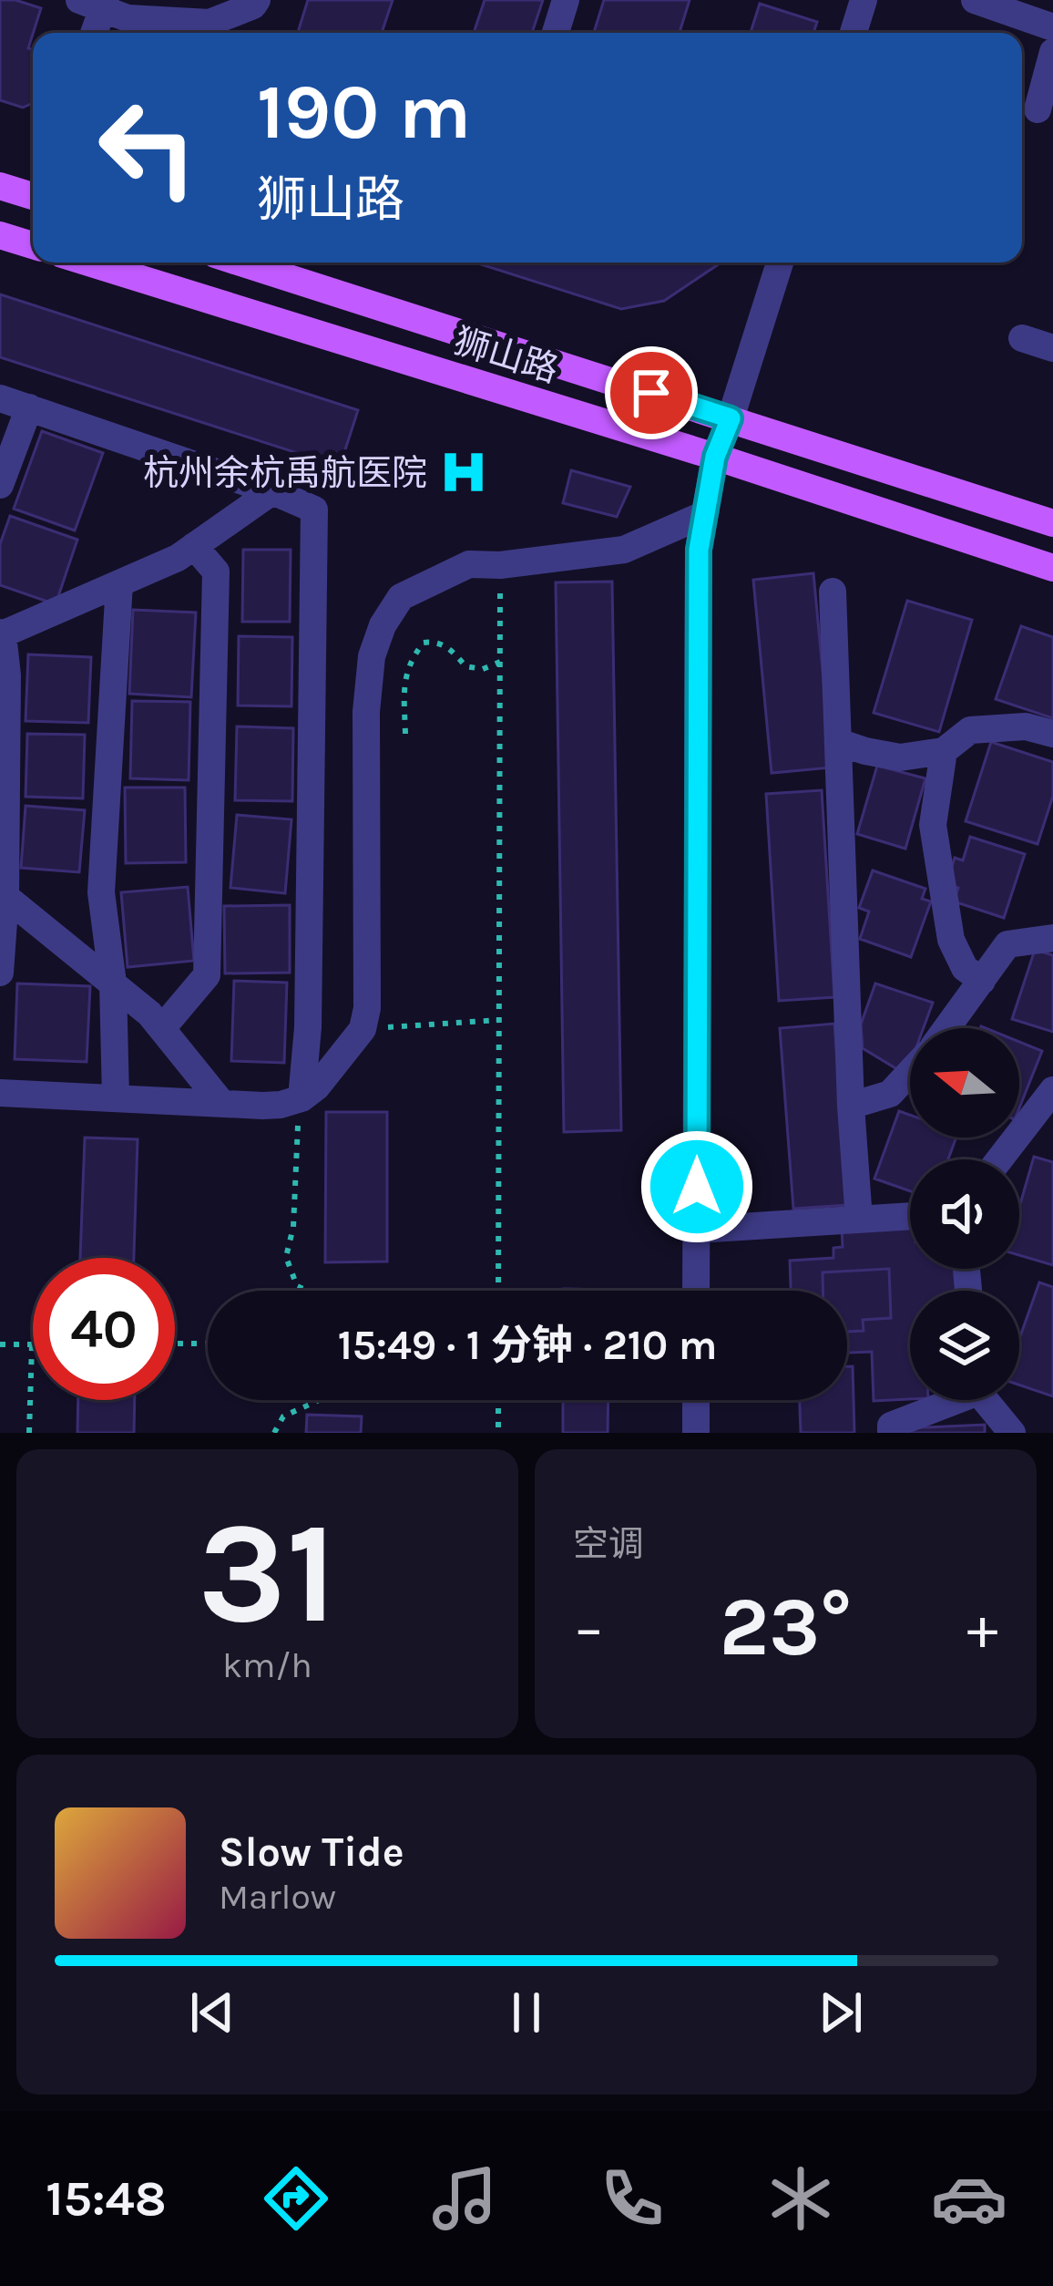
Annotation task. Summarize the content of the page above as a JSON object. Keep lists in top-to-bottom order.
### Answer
{
  "streets": {
    "main road": ["狮山路"]
  },
  "places": {
    "hospital": ["杭州余杭禹航医院"]
  },
  "north": "left",
  "page": {
    "turn": ["190 m", "狮山路"],
    "limit": "40",
    "trip": "15:49 · 1 分钟 · 210 m",
    "tile": [
      ["31", "km/h"],
      "空调"
    ],
    "heat": ["−", "23°", "+"],
    "song": ["Slow Tide", "Marlow"],
    "tabs": "15:48"
  }
}
